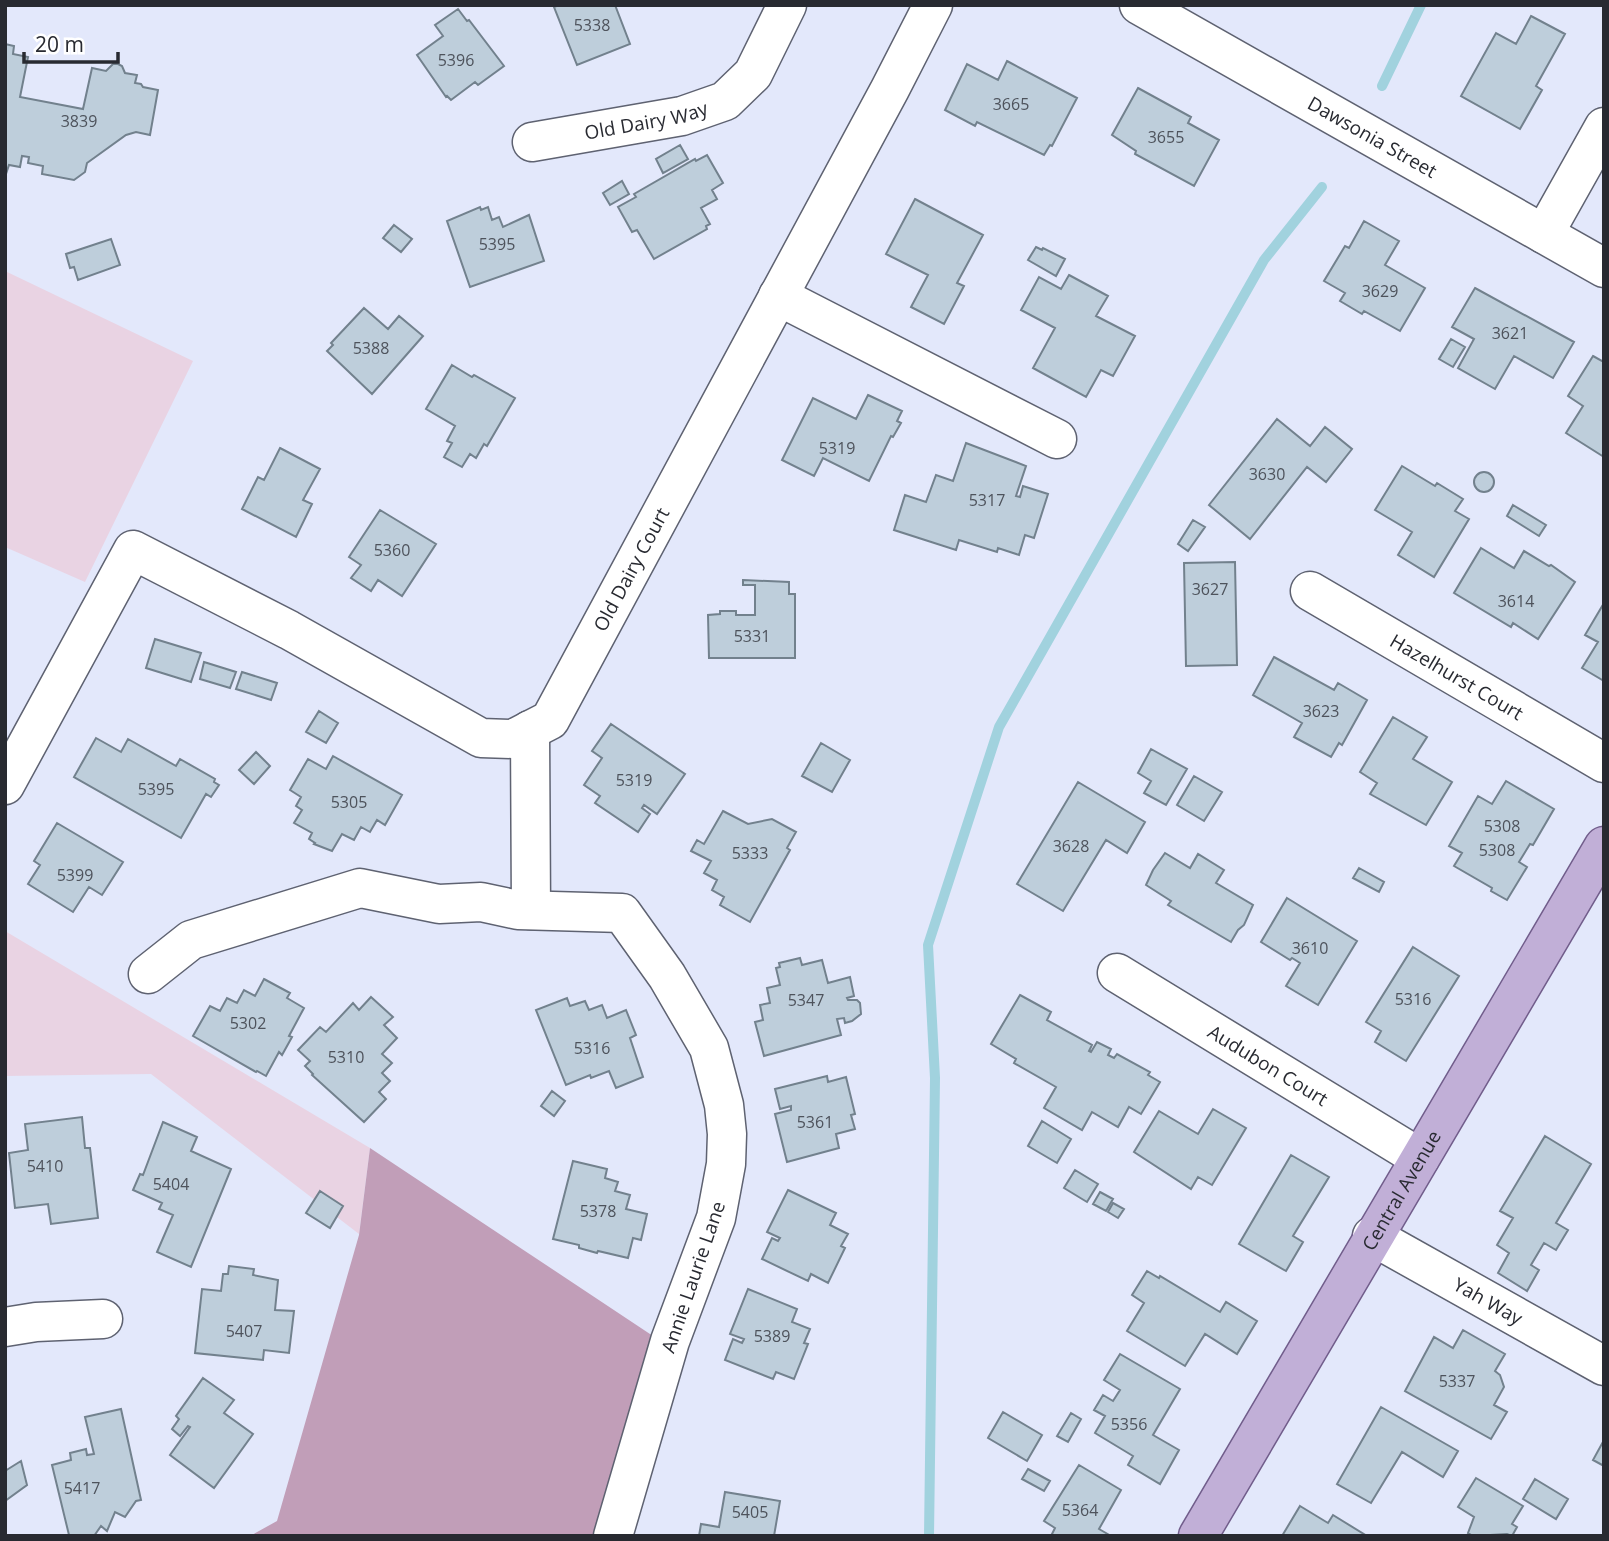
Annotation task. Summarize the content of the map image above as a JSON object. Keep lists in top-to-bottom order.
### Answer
{
  "streets": {
    "main road": ["Central Avenue"],
    "street": [
      "Old Dairy Way",
      "Dawsonia Street",
      "Old Dairy Court",
      "Hazelhurst Court",
      "Audubon Court",
      "Annie Laurie Lane",
      "Yah Way"
    ]
  },
  "crossings": [
    ["Audubon Court", "Central Avenue"],
    ["Central Avenue", "Yah Way"]
  ],
  "house_numbers": [
    "5338",
    "5396",
    "3665",
    "3839",
    "3655",
    "5395",
    "3629",
    "3621",
    "5388",
    "5319",
    "3630",
    "5317",
    "5360",
    "3627",
    "3614",
    "5331",
    "3623",
    "5319",
    "5395",
    "5305",
    "5308",
    "3628",
    "5308",
    "5333",
    "5399",
    "3610",
    "5316",
    "5347",
    "5302",
    "5316",
    "5310",
    "5361",
    "5410",
    "5404",
    "5378",
    "5407",
    "5389",
    "5337",
    "5356",
    "5417",
    "5364",
    "5405"
  ],
  "scale_bar": "20 m"
}
